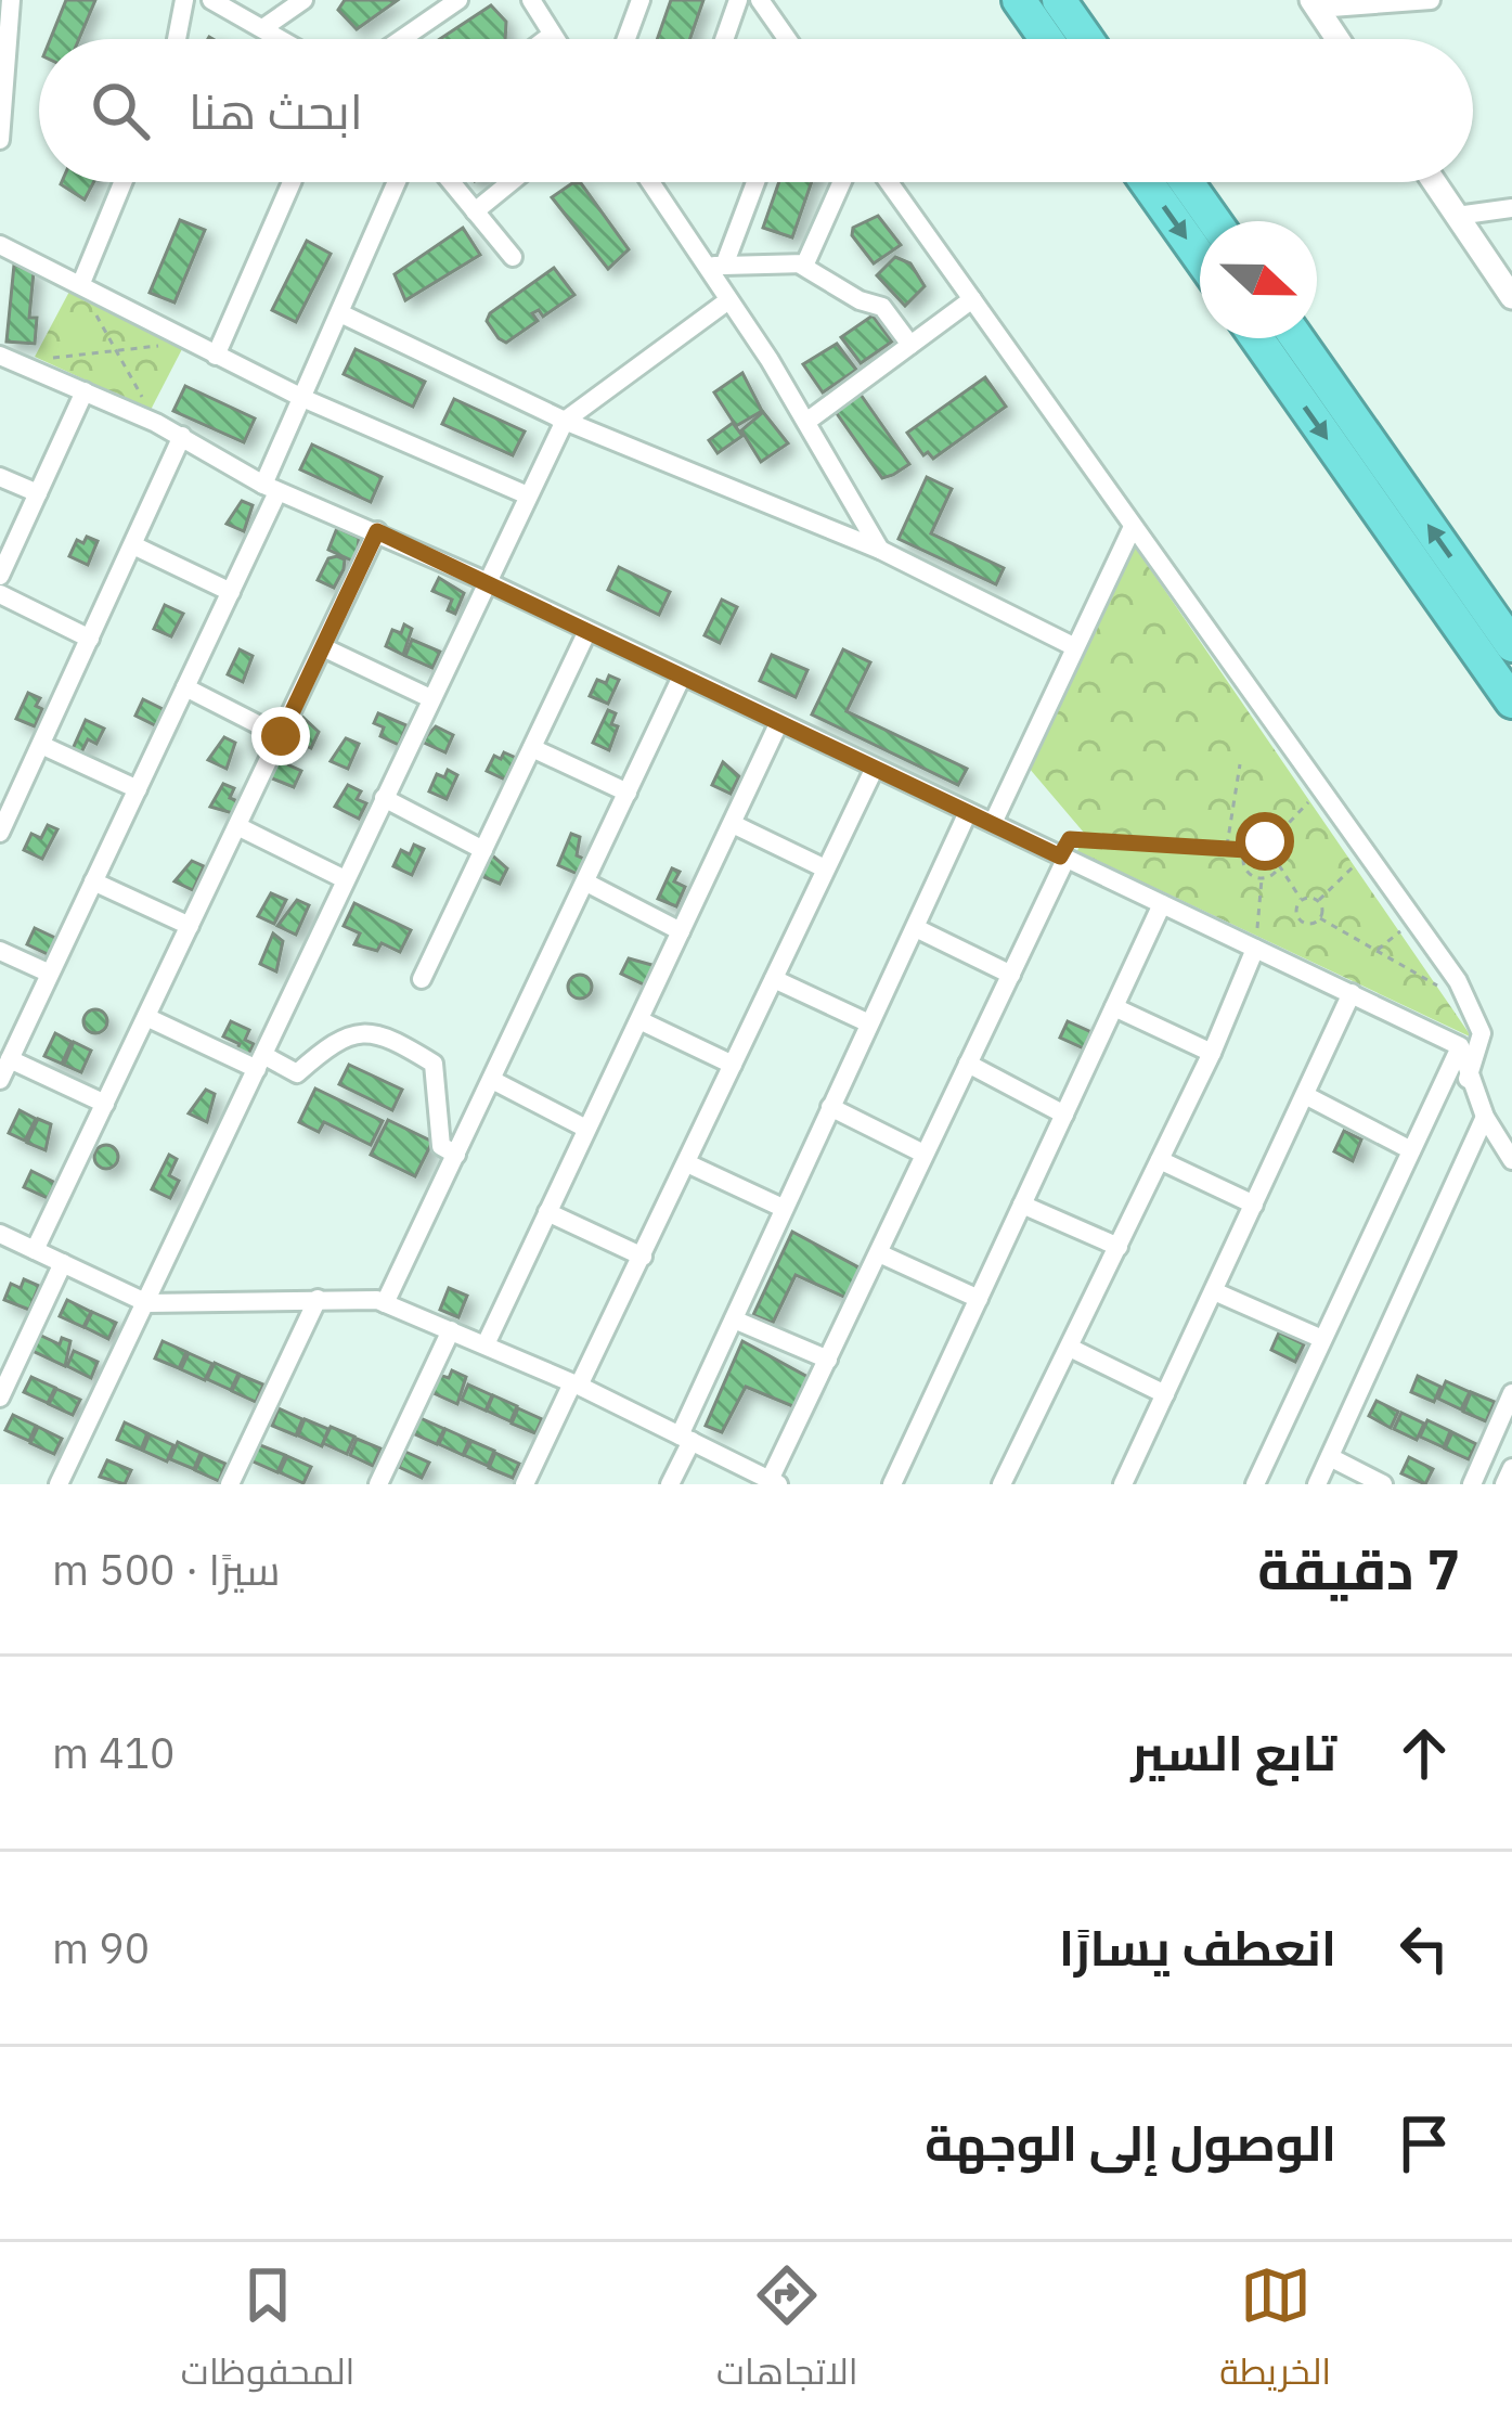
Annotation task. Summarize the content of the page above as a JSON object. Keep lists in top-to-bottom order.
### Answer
{
  "north": "right",
  "page": {
    "search": "ابحث هنا",
    "heading": ["7 دقيقة", "سيرًا · 500 m"],
    "list": [
      ["تابع السير", "410 m"],
      ["انعطف يسارًا", "90 m"],
      "الوصول إلى الوجهة"
    ],
    "nav": ["الخريطة", "الاتجاهات", "المحفوظات"]
  }
}
